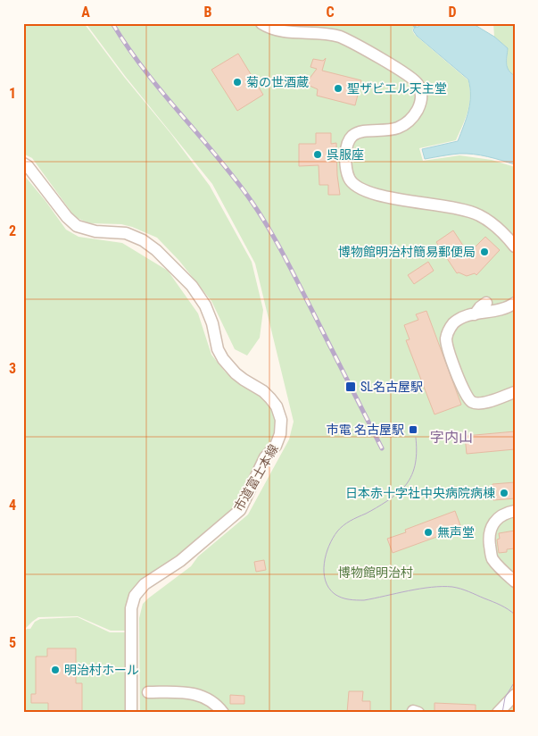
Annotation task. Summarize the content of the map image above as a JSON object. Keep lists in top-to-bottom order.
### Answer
{
  "streets": {
    "street": ["市道富士本線"]
  },
  "districts": ["字内山"],
  "parks": ["博物館明治村"],
  "places": {
    "other": [
      "菊の世酒蔵",
      "聖ザビエル天主堂",
      "呉服座",
      "博物館明治村簡易郵便局",
      "日本赤十字社中央病院病棟",
      "無声堂",
      "明治村ホール"
    ],
    "transit": ["SL名古屋駅", "市電 名古屋駅"]
  },
  "grid": {
    "columns": [
      "A",
      "B",
      "C",
      "D"
    ],
    "rows": [
      "1",
      "2",
      "3",
      "4",
      "5"
    ]
  }
}
